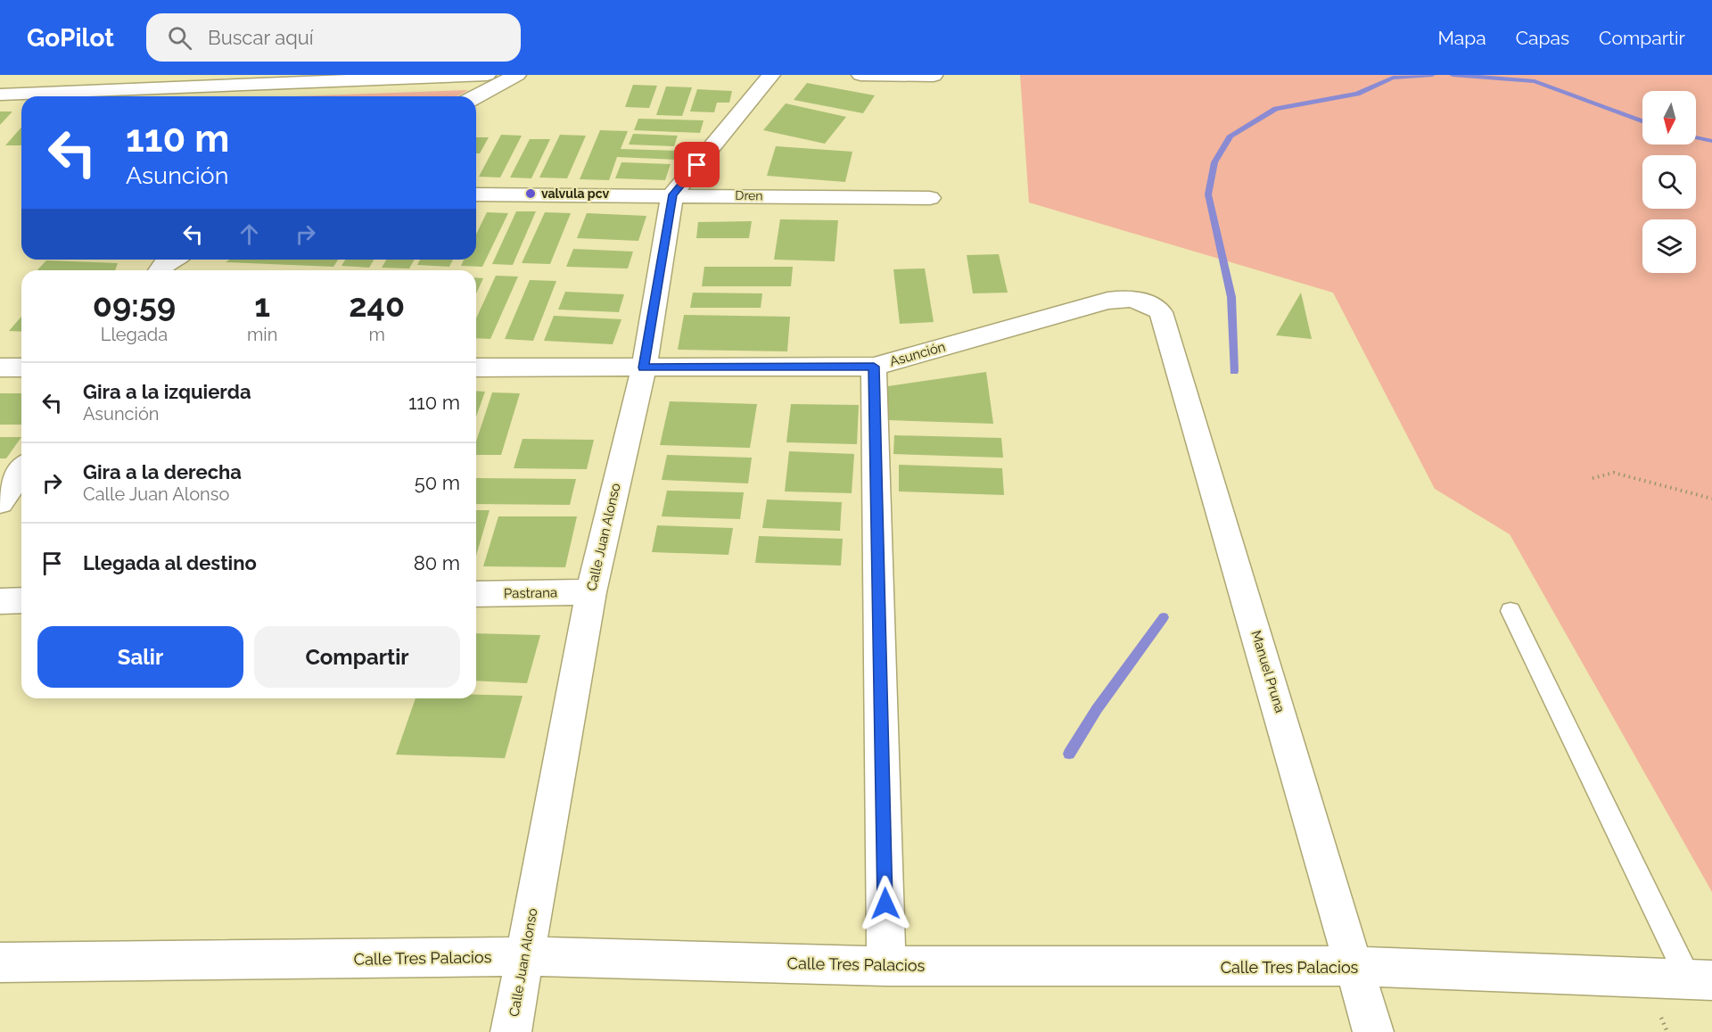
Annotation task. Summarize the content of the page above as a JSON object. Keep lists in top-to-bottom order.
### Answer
{
  "streets": {
    "street": [
      "Dren",
      "Asunción",
      "Calle Juan Alonso",
      "Pastrana",
      "Manuel Pruna",
      "Calle Tres Palacios"
    ]
  },
  "crossings": [
    ["Dren", "Calle Juan Alonso"],
    ["Asunción", "Calle Juan Alonso"],
    ["Asunción", "Manuel Pruna"],
    ["Calle Juan Alonso", "Pastrana"],
    ["Calle Juan Alonso", "Calle Tres Palacios"],
    ["Manuel Pruna", "Calle Tres Palacios"]
  ],
  "places": ["valvula pcv"],
  "north": "bottom",
  "page": {
    "header": "GoPilot",
    "search": "Buscar aquí",
    "nav": ["Mapa", "Capas", "Compartir"],
    "turn": ["110 m", "Asunción"],
    "eta": [
      "09:59",
      "Llegada",
      "1",
      "min",
      "240",
      "m"
    ],
    "list": [
      {
        "name": "Gira a la izquierda",
        "note": "Asunción",
        "value": "110 m"
      },
      {
        "name": "Gira a la derecha",
        "note": "Calle Juan Alonso",
        "value": "50 m"
      },
      {
        "name": "Llegada al destino",
        "value": "80 m"
      }
    ],
    "buttons": ["Salir", "Compartir"]
  }
}
